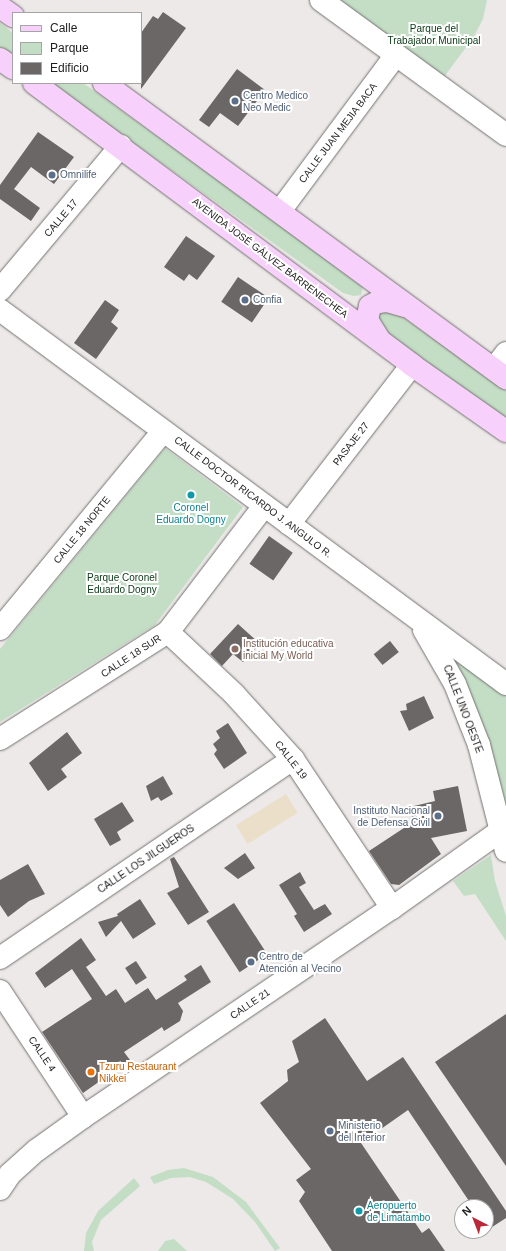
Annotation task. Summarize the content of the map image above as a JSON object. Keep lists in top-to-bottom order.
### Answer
{
  "streets": {
    "main road": ["AVENIDA JOSÉ GÁLVEZ BARRENECHEA"],
    "street": [
      "CALLE JUAN MEJIA BACA",
      "CALLE 17",
      "PASAJE 27",
      "CALLE DOCTOR RICARDO J. ANGULO R.",
      "CALLE 18 NORTE",
      "CALLE 18 SUR",
      "CALLE UNO OESTE",
      "CALLE 19",
      "CALLE LOS JILGUEROS",
      "CALLE 21",
      "CALLE 4"
    ]
  },
  "crossings": [
    ["CALLE 17", "AVENIDA JOSÉ GÁLVEZ BARRENECHEA"],
    ["AVENIDA JOSÉ GÁLVEZ BARRENECHEA", "PASAJE 27"],
    ["PASAJE 27", "CALLE DOCTOR RICARDO J. ANGULO R."],
    ["CALLE DOCTOR RICARDO J. ANGULO R.", "CALLE 18 NORTE"],
    ["CALLE DOCTOR RICARDO J. ANGULO R.", "CALLE 18 SUR"],
    ["CALLE DOCTOR RICARDO J. ANGULO R.", "CALLE UNO OESTE"],
    ["CALLE 18 SUR", "CALLE 19"],
    ["CALLE UNO OESTE", "CALLE 21"],
    ["CALLE 19", "CALLE LOS JILGUEROS"],
    ["CALLE 19", "CALLE 21"],
    ["CALLE 21", "CALLE 4"]
  ],
  "parks": ["Parque del Trabajador Municipal", "Parque Coronel Eduardo Dogny"],
  "places": [
    "Centro Medico Neo Medic",
    "Omnilife",
    "Confia",
    "Coronel Eduardo Dogny",
    "Institución educativa inicial My World",
    "Instituto Nacional de Defensa Civil",
    "Centro de Atención al Vecino",
    "Tzuru Restaurant Nikkei",
    "Ministerio del Interior",
    "Aeropuerto de Limatambo"
  ],
  "legend": ["Calle", "Parque", "Edificio"],
  "north": "top left"
}
